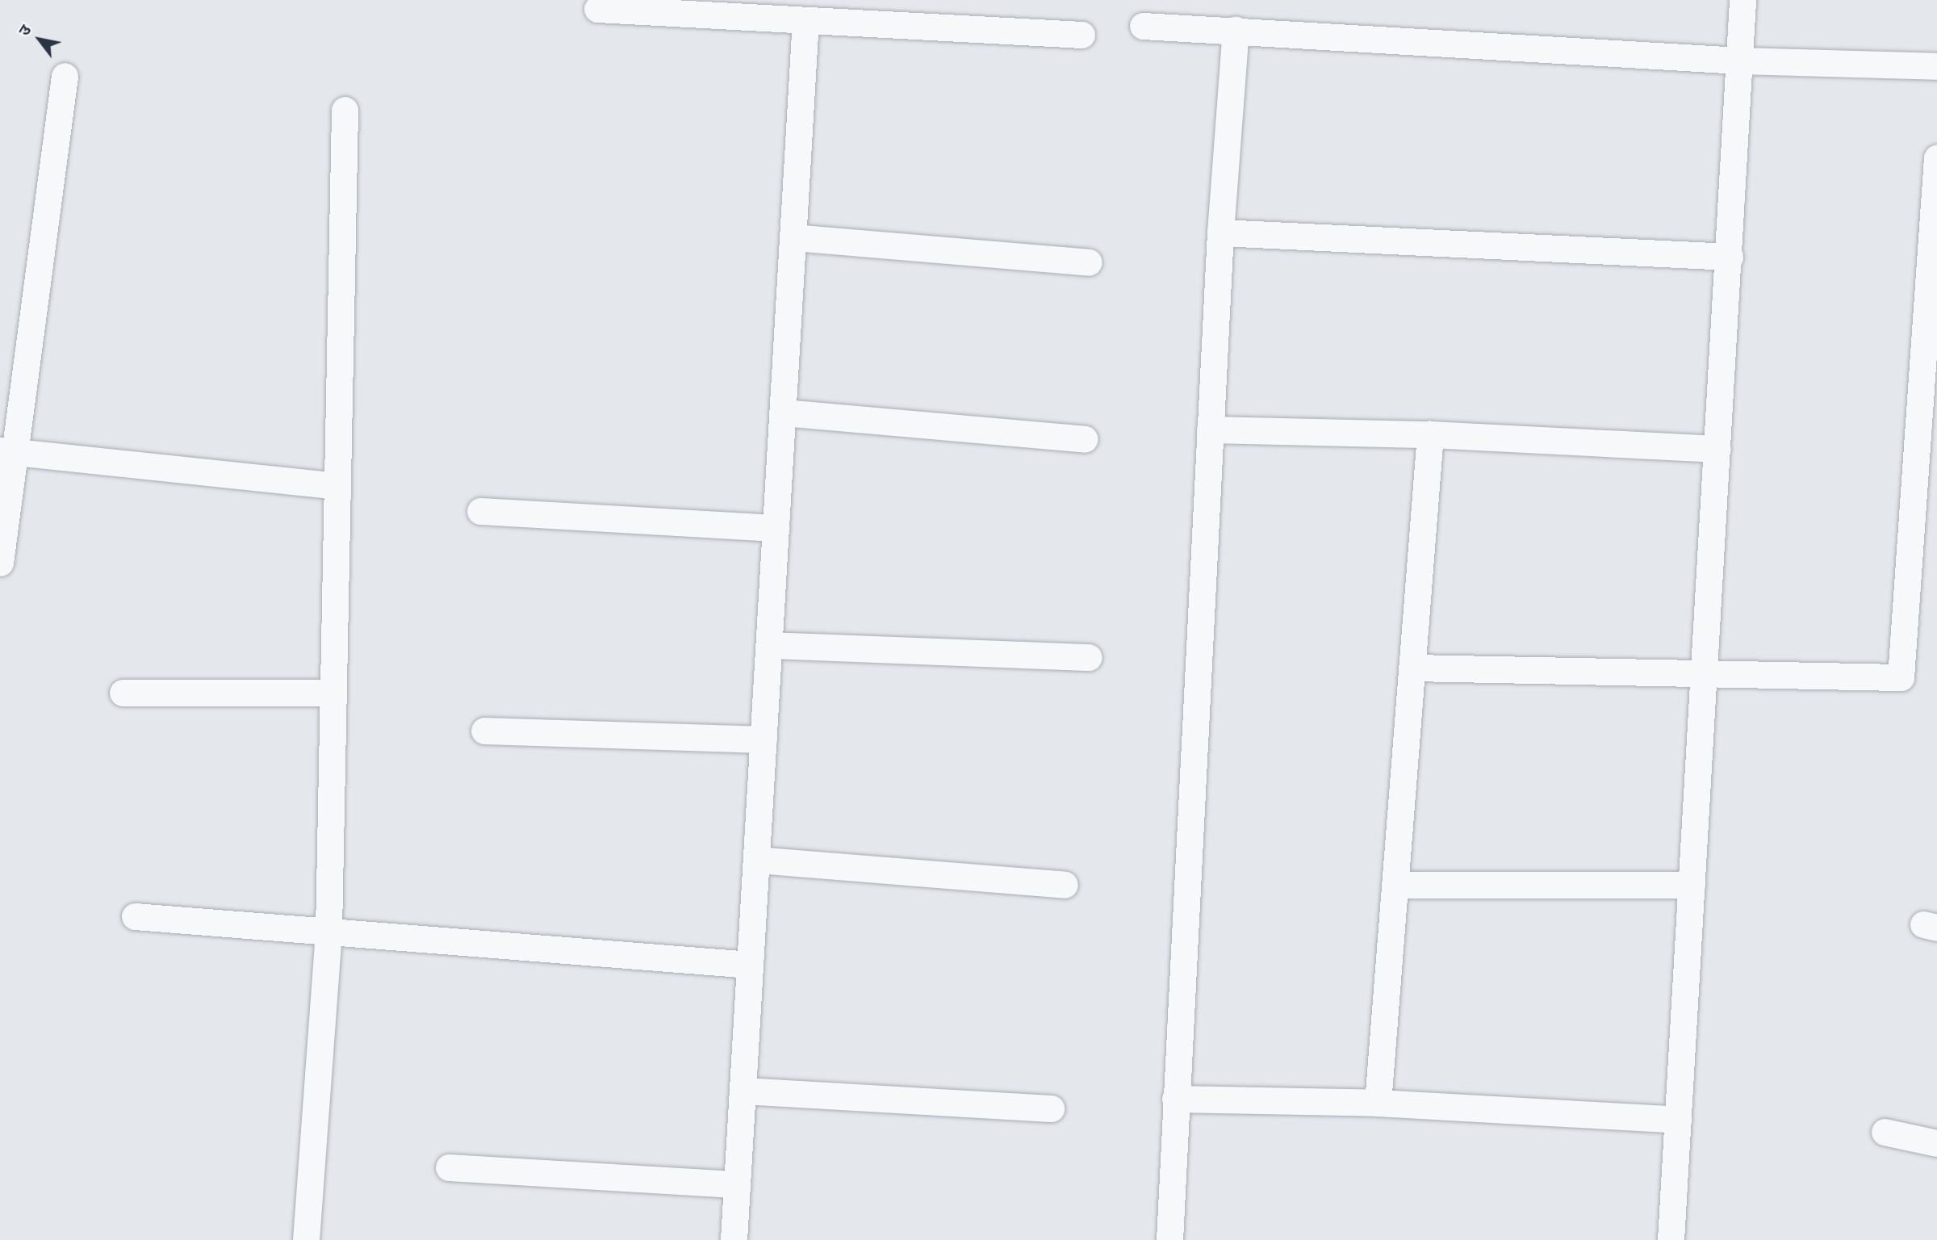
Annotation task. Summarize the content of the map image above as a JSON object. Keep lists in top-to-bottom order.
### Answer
{
  "north": "top left"
}
